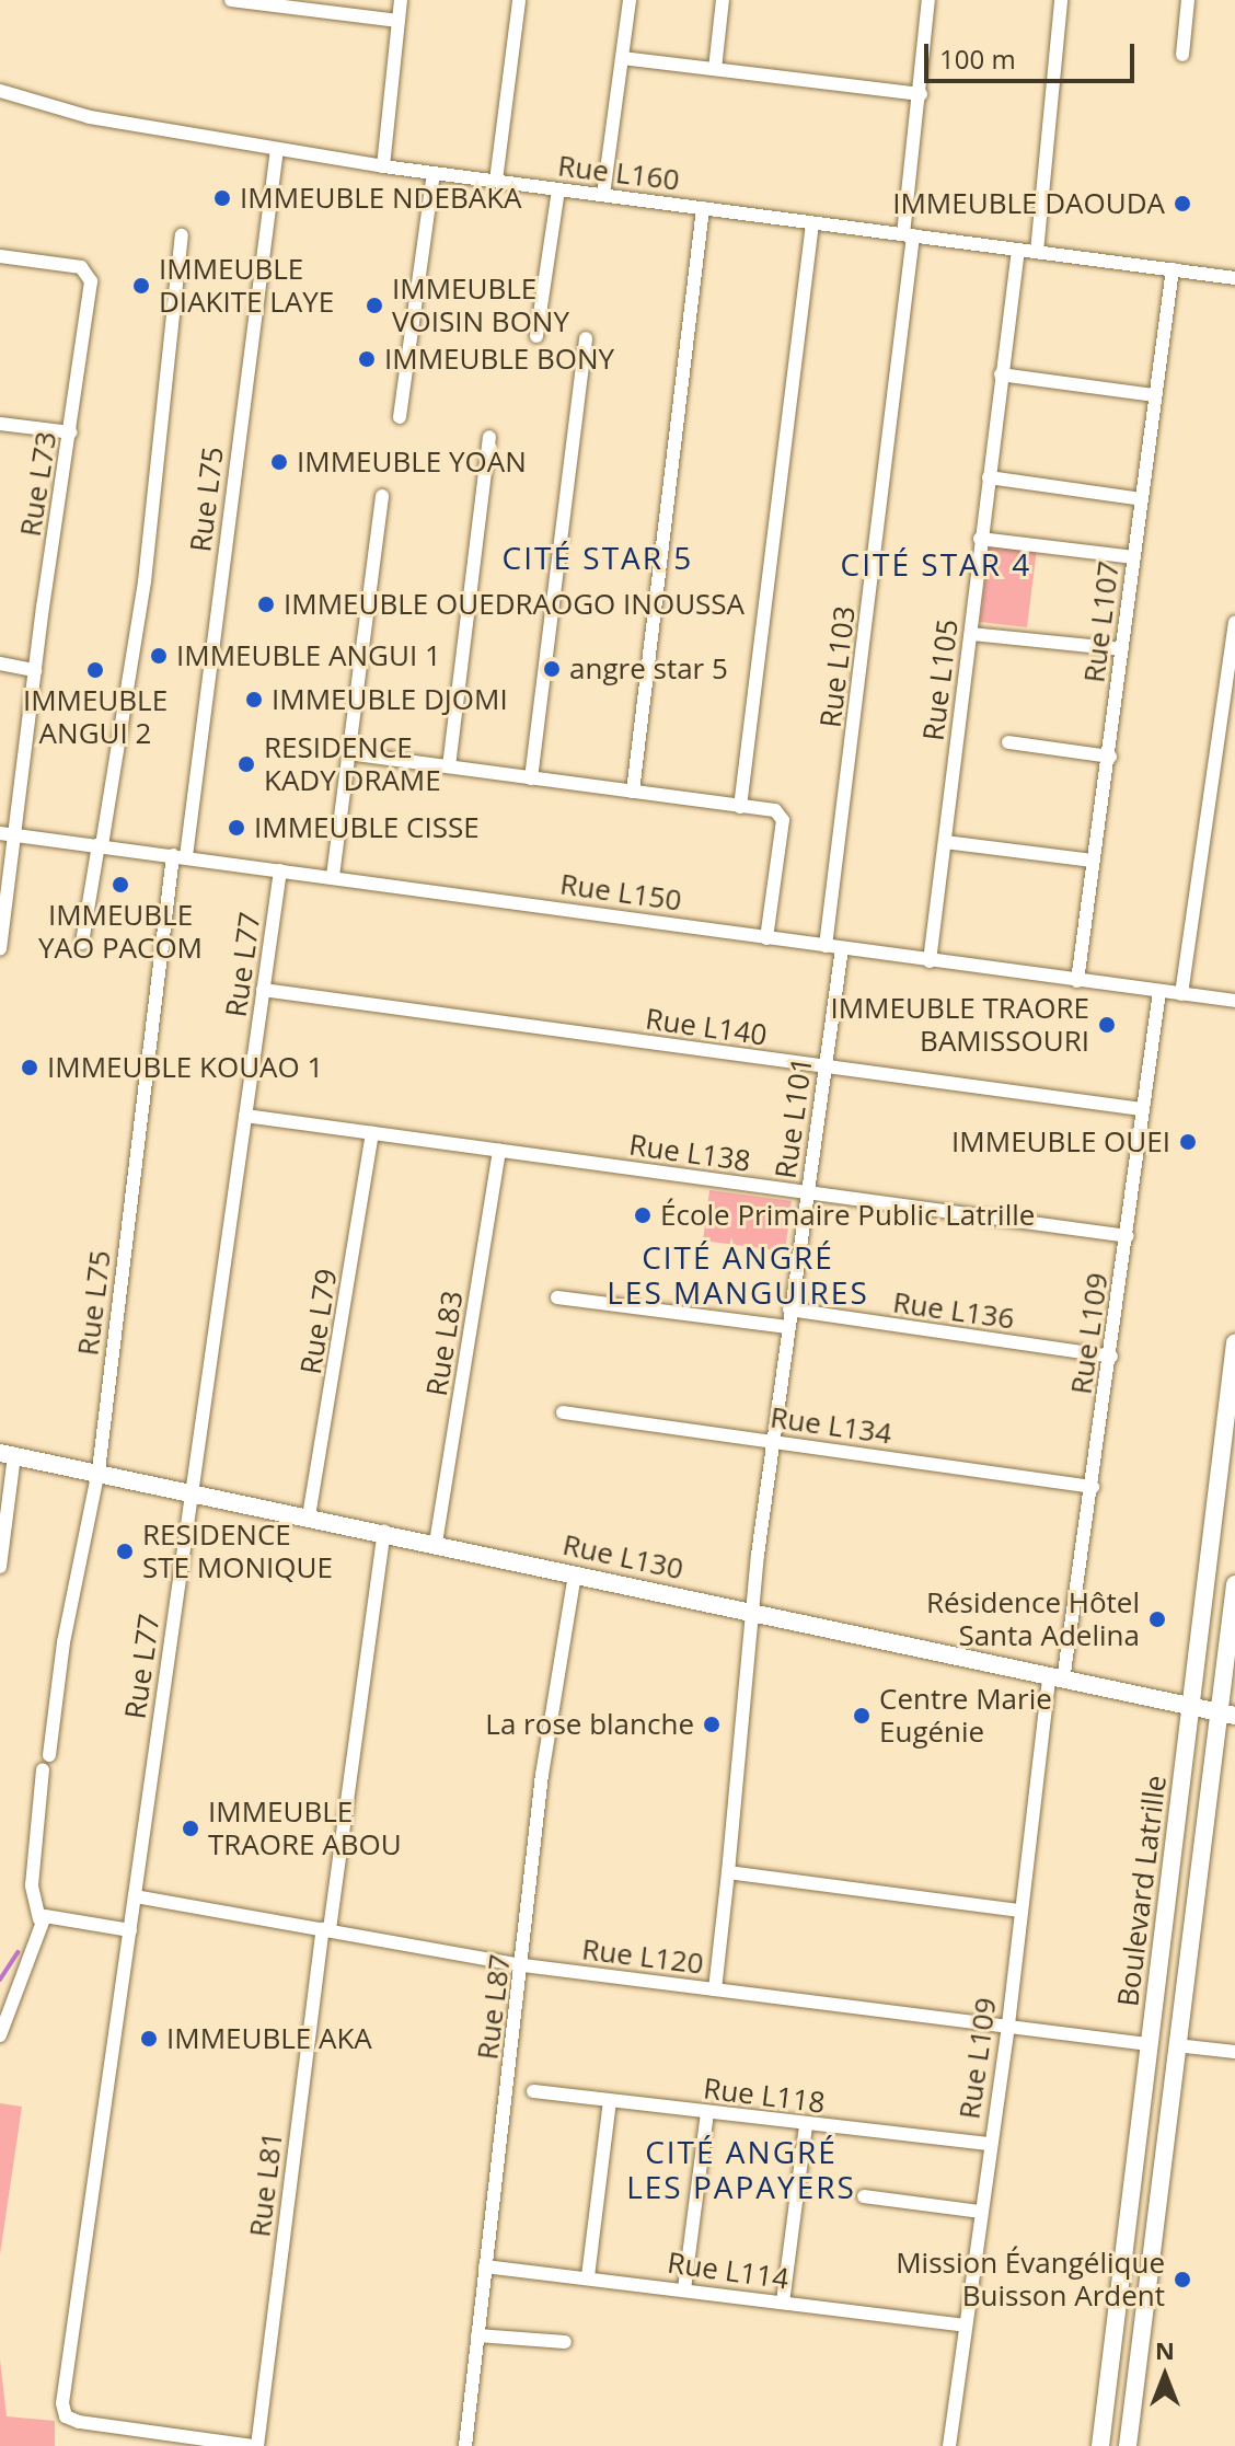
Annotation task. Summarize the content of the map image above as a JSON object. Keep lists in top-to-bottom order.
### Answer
{
  "streets": {
    "main road": ["Rue L130", "Boulevard Latrille"],
    "street": [
      "Rue L160",
      "Rue L73",
      "Rue L75",
      "Rue L107",
      "Rue L103",
      "Rue L105",
      "Rue L150",
      "Rue L77",
      "Rue L140",
      "Rue L101",
      "Rue L138",
      "Rue L136",
      "Rue L79",
      "Rue L109",
      "Rue L83",
      "Rue L134",
      "Rue L120",
      "Rue L87",
      "Rue L118",
      "Rue L81",
      "Rue L114"
    ]
  },
  "crossings": [
    ["Rue L160", "Rue L75"],
    ["Rue L160", "Rue L107"],
    ["Rue L160", "Rue L103"],
    ["Rue L160", "Rue L105"],
    ["Rue L73", "Rue L150"],
    ["Rue L75", "Rue L150"],
    ["Rue L75", "Rue L130"],
    ["Rue L107", "Rue L150"],
    ["Rue L103", "Rue L150"],
    ["Rue L105", "Rue L150"],
    ["Rue L150", "Rue L77"],
    ["Rue L150", "Rue L101"],
    ["Rue L150", "Rue L109"],
    ["Rue L77", "Rue L140"],
    ["Rue L77", "Rue L138"],
    ["Rue L77", "Rue L130"],
    ["Rue L77", "Rue L120"],
    ["Rue L77", "Rue L81"],
    ["Rue L140", "Rue L101"],
    ["Rue L140", "Rue L109"],
    ["Rue L101", "Rue L138"],
    ["Rue L101", "Rue L136"],
    ["Rue L101", "Rue L134"],
    ["Rue L101", "Rue L130"],
    ["Rue L101", "Rue L120"],
    ["Rue L138", "Rue L79"],
    ["Rue L138", "Rue L109"],
    ["Rue L138", "Rue L83"],
    ["Rue L136", "Rue L109"],
    ["Rue L79", "Rue L130"],
    ["Rue L109", "Rue L134"],
    ["Rue L109", "Rue L130"],
    ["Rue L109", "Rue L120"],
    ["Rue L109", "Rue L118"],
    ["Rue L109", "Rue L114"],
    ["Rue L83", "Rue L130"],
    ["Rue L130", "Boulevard Latrille"],
    ["Rue L130", "Rue L87"],
    ["Rue L130", "Rue L81"],
    ["Boulevard Latrille", "Rue L120"],
    ["Rue L120", "Rue L87"],
    ["Rue L120", "Rue L81"],
    ["Rue L87", "Rue L114"]
  ],
  "districts": [
    "CITÉ STAR 5",
    "CITÉ STAR 4",
    "CITÉ ANGRÉ LES MANGUIRES",
    "CITÉ ANGRÉ LES PAPAYERS"
  ],
  "places": [
    "IMMEUBLE NDEBAKA",
    "IMMEUBLE DAOUDA",
    "IMMEUBLE DIAKITE LAYE",
    "IMMEUBLE VOISIN BONY",
    "IMMEUBLE BONY",
    "IMMEUBLE YOAN",
    "IMMEUBLE OUEDRAOGO INOUSSA",
    "IMMEUBLE ANGUI 1",
    "angre star 5",
    "IMMEUBLE ANGUI 2",
    "IMMEUBLE DJOMI",
    "RESIDENCE KADY DRAME",
    "IMMEUBLE CISSE",
    "IMMEUBLE YAO PACOM",
    "IMMEUBLE TRAORE BAMISSOURI",
    "IMMEUBLE KOUAO 1",
    "IMMEUBLE OUEI",
    "École Primaire Public Latrille",
    "RESIDENCE STE MONIQUE",
    "Résidence Hôtel Santa Adelina",
    "Centre Marie Eugénie",
    "La rose blanche",
    "IMMEUBLE TRAORE ABOU",
    "IMMEUBLE AKA",
    "Mission Évangélique Buisson Ardent"
  ],
  "scale_bar": "100 m",
  "north": "top"
}
